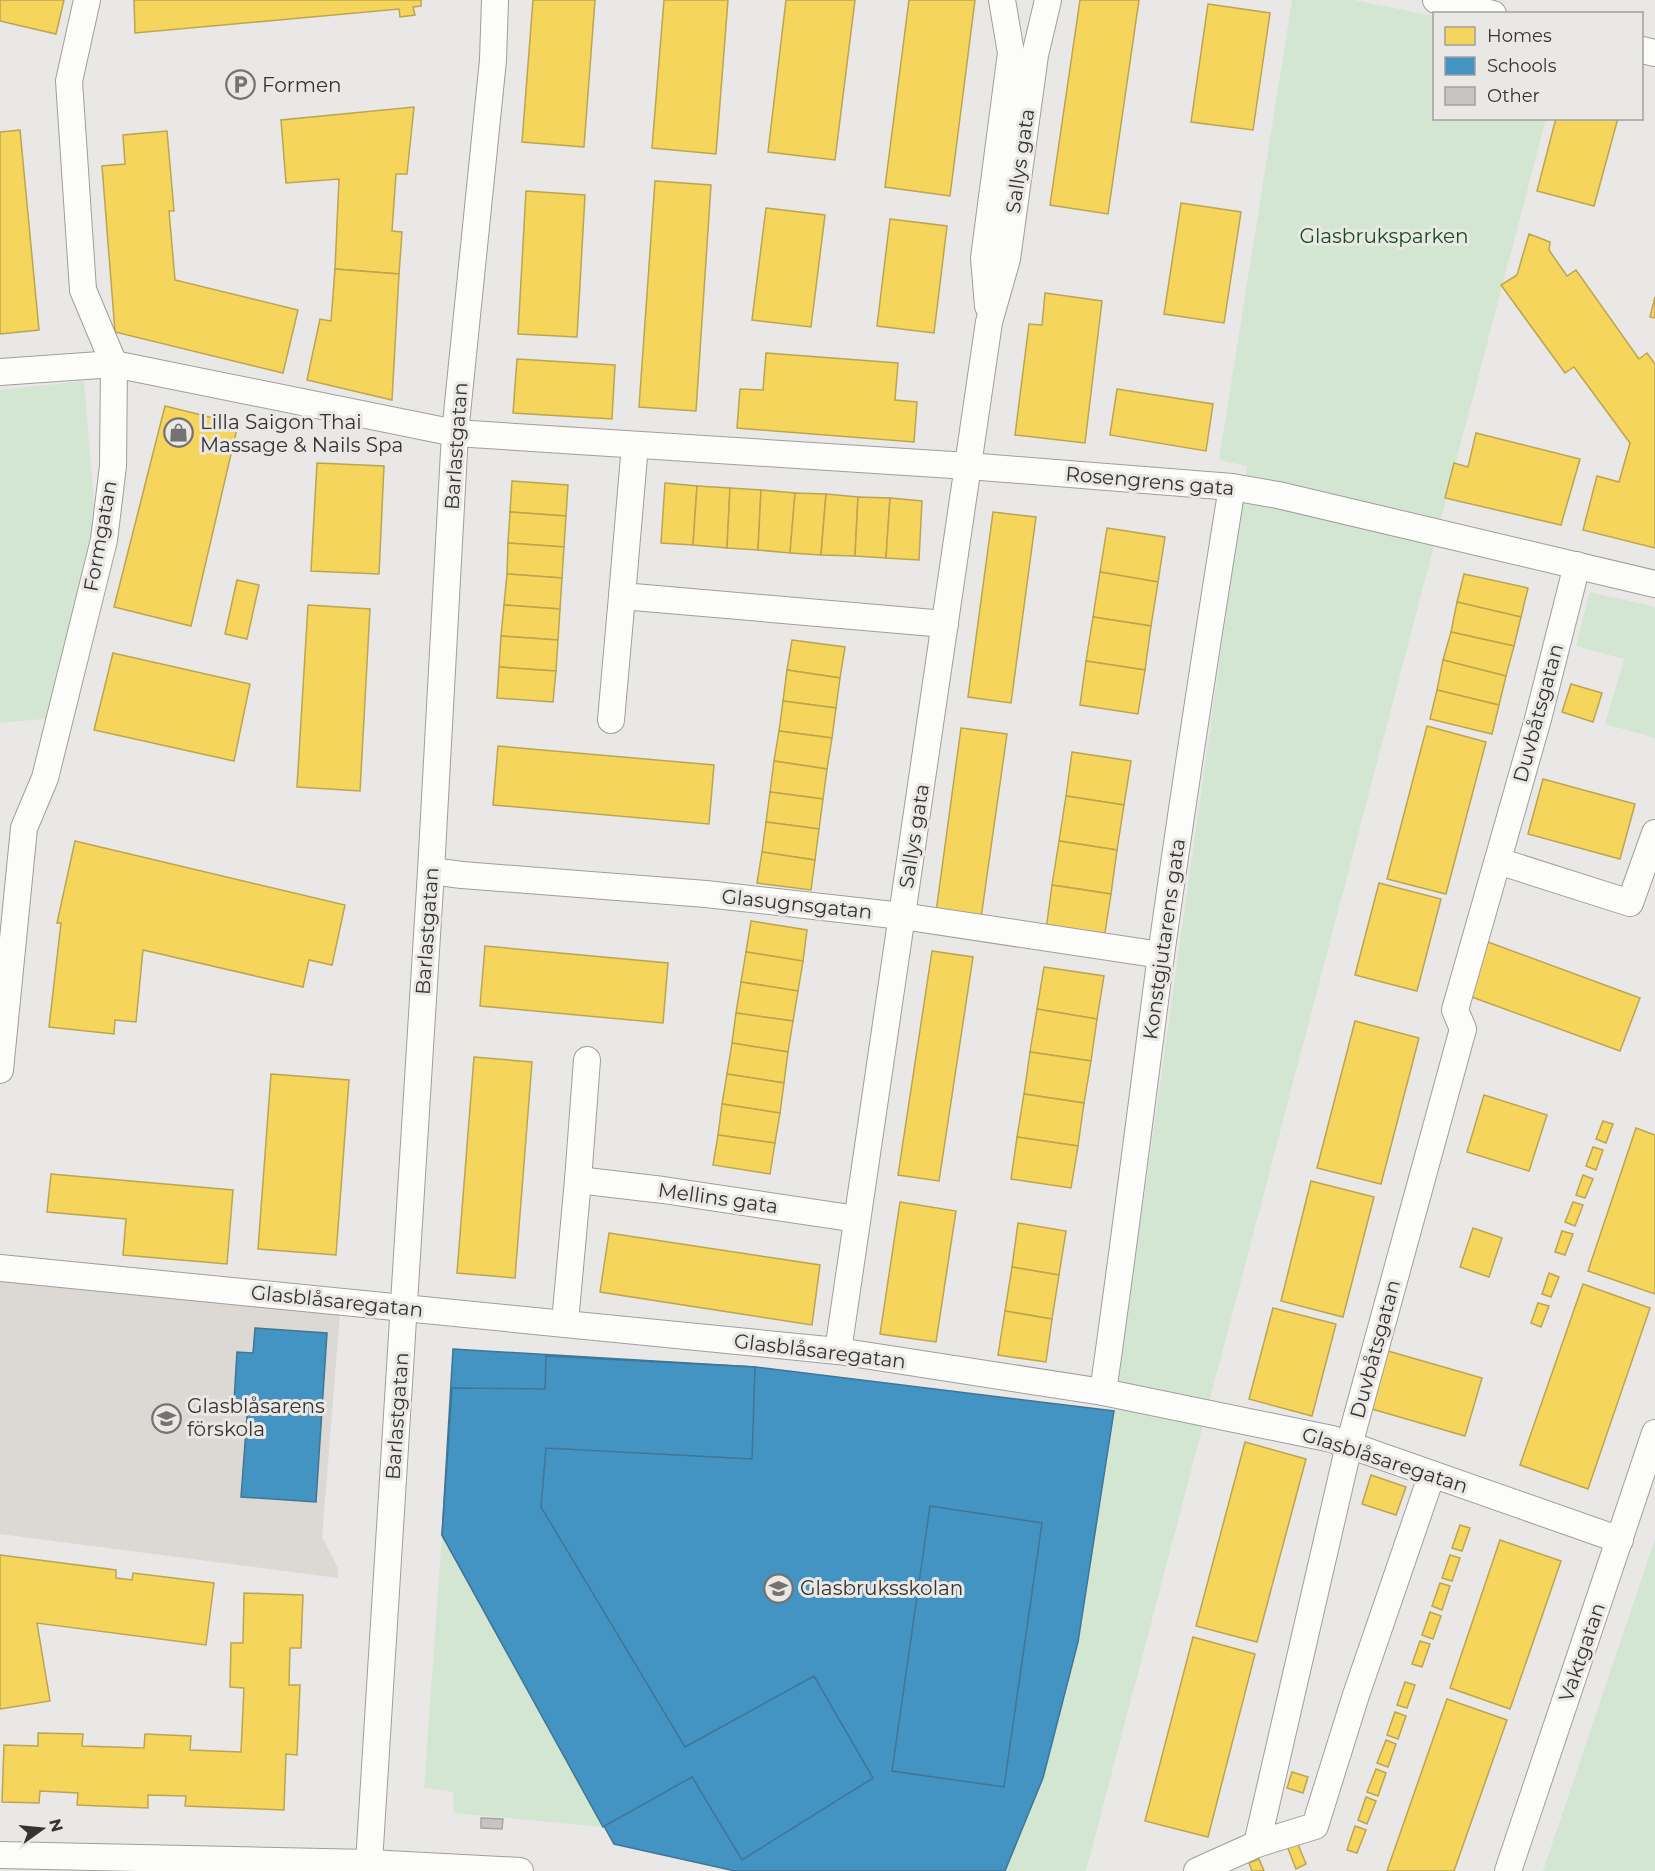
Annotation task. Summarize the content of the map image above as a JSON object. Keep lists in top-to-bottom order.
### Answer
{
  "streets": {
    "street": [
      "Sallys gata",
      "Barlastgatan",
      "Rosengrens gata",
      "Formgatan",
      "Duvbåtsgatan",
      "Glasugnsgatan",
      "Konstgjutarens gata",
      "Mellins gata",
      "Glasblåsaregatan",
      "Vaktgatan"
    ]
  },
  "crossings": [
    ["Sallys gata", "Rosengrens gata"],
    ["Sallys gata", "Glasugnsgatan"],
    ["Sallys gata", "Mellins gata"],
    ["Sallys gata", "Glasblåsaregatan"],
    ["Barlastgatan", "Rosengrens gata"],
    ["Barlastgatan", "Glasugnsgatan"],
    ["Barlastgatan", "Glasblåsaregatan"],
    ["Rosengrens gata", "Formgatan"],
    ["Rosengrens gata", "Duvbåtsgatan"],
    ["Rosengrens gata", "Konstgjutarens gata"],
    ["Duvbåtsgatan", "Glasblåsaregatan"],
    ["Glasugnsgatan", "Konstgjutarens gata"],
    ["Konstgjutarens gata", "Glasblåsaregatan"],
    ["Glasblåsaregatan", "Vaktgatan"]
  ],
  "parks": ["Glasbruksparken"],
  "places": {
    "parking": ["Formen"],
    "shop": ["Lilla Saigon Thai Massage & Nails Spa"],
    "school or university": ["Glasblåsarens förskola", "Glasbruksskolan"]
  },
  "legend": ["Homes", "Schools", "Other"],
  "north": "right"
}
